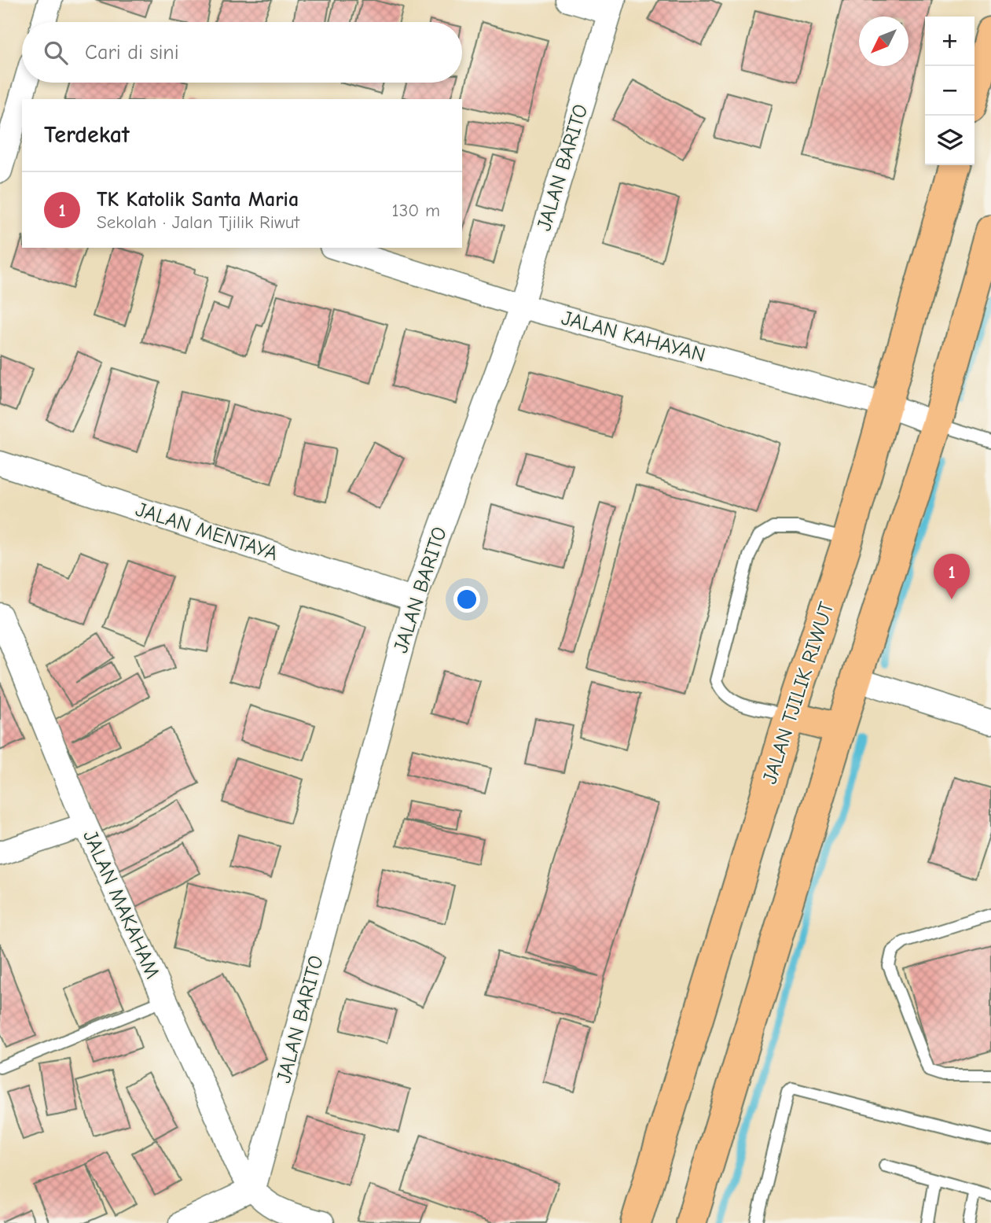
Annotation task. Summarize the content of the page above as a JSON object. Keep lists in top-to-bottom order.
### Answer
{
  "streets": {
    "highway": ["JALAN TJILIK RIWUT"],
    "street": [
      "JALAN BARITO",
      "JALAN KAHAYAN",
      "JALAN MENTAYA",
      "JALAN MAKAHAM"
    ]
  },
  "crossings": [
    ["JALAN BARITO", "JALAN KAHAYAN"],
    ["JALAN BARITO", "JALAN MENTAYA"],
    ["JALAN BARITO", "JALAN MAKAHAM"],
    ["JALAN KAHAYAN", "JALAN TJILIK RIWUT"]
  ],
  "north": "bottom left",
  "page": {
    "map_buttons": ["+", "−"],
    "search": "Cari di sini",
    "heading": "Terdekat",
    "list": [
      {
        "mark": "1",
        "name": "TK Katolik Santa Maria",
        "note": "Sekolah · Jalan Tjilik Riwut",
        "value": "130 m"
      }
    ],
    "pins": "1"
  }
}
